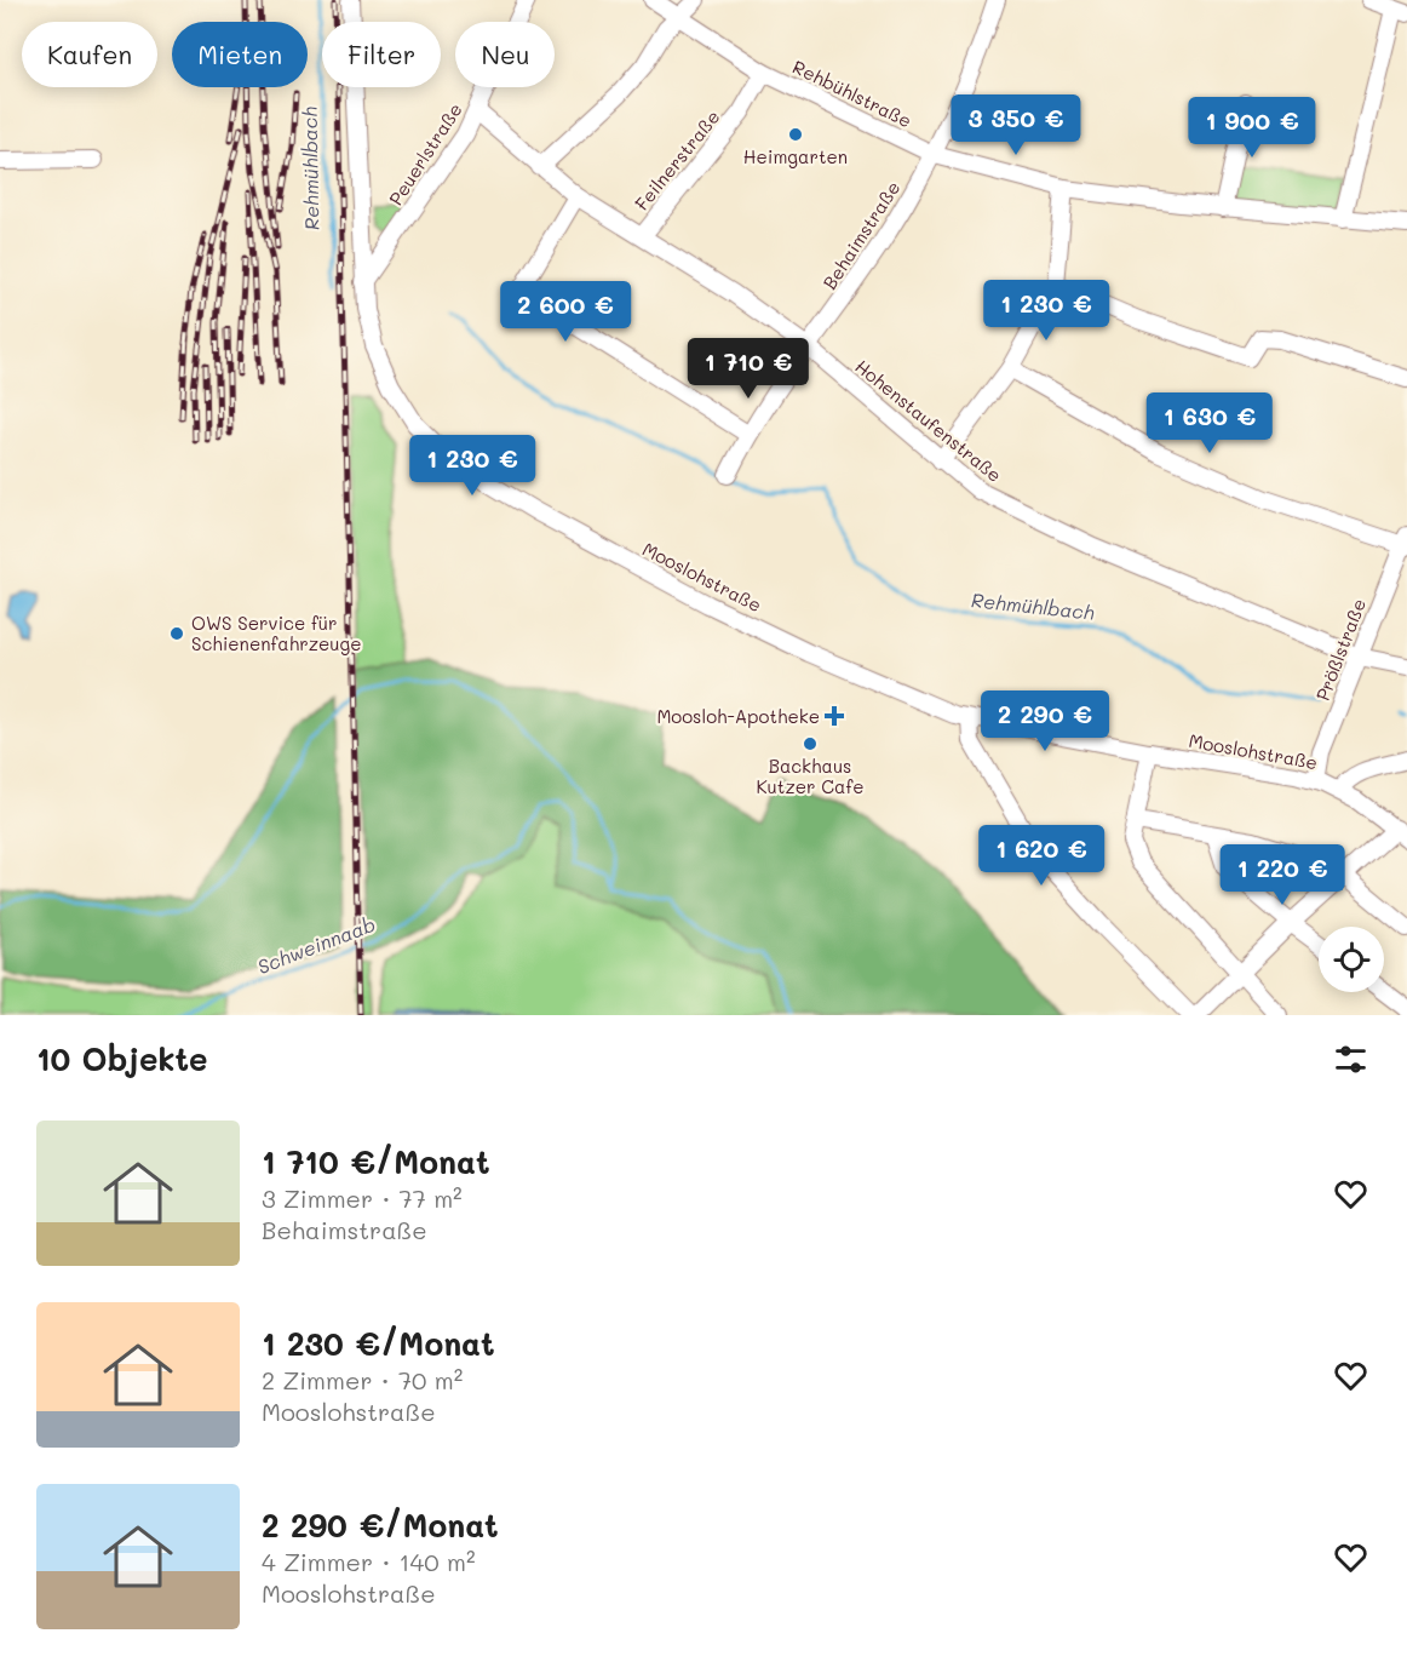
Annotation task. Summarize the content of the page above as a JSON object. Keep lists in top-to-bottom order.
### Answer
{
  "streets": {
    "street": [
      "Rehbühlstraße",
      "Peuerlstraße",
      "Feilnerstraße",
      "Behaimstraße",
      "Hohenstaufenstraße",
      "Mooslohstraße",
      "Prößlstraße"
    ]
  },
  "crossings": [
    ["Rehbühlstraße", "Feilnerstraße"],
    ["Rehbühlstraße", "Behaimstraße"],
    ["Peuerlstraße", "Hohenstaufenstraße"],
    ["Peuerlstraße", "Mooslohstraße"],
    ["Feilnerstraße", "Hohenstaufenstraße"],
    ["Behaimstraße", "Hohenstaufenstraße"],
    ["Hohenstaufenstraße", "Prößlstraße"],
    ["Mooslohstraße", "Prößlstraße"]
  ],
  "water": ["Rehmühlbach", "Schweinnaab"],
  "places": {
    "other": ["Heimgarten", "OWS Service für Schienenfahrzeuge", "Backhaus Kutzer Cafe"],
    "health": ["Moosloh-Apotheke"]
  },
  "page": {
    "chip": [
      "Kaufen",
      "Mieten",
      "Filter",
      "Neu"
    ],
    "price": [
      "3 350 €",
      "1 900 €",
      "1 230 €",
      "2 600 €",
      "1 710 €",
      "1 630 €",
      "1 230 €",
      "2 290 €",
      "1 620 €",
      "1 220 €"
    ],
    "heading": "10 Objekte",
    "list": [
      {
        "name": "1 710 €/Monat",
        "note": "3 Zimmer · 77 m² · Behaimstraße"
      },
      {
        "name": "1 230 €/Monat",
        "note": "2 Zimmer · 70 m² · Mooslohstraße"
      },
      {
        "name": "2 290 €/Monat",
        "note": "4 Zimmer · 140 m² · Mooslohstraße"
      }
    ]
  }
}
